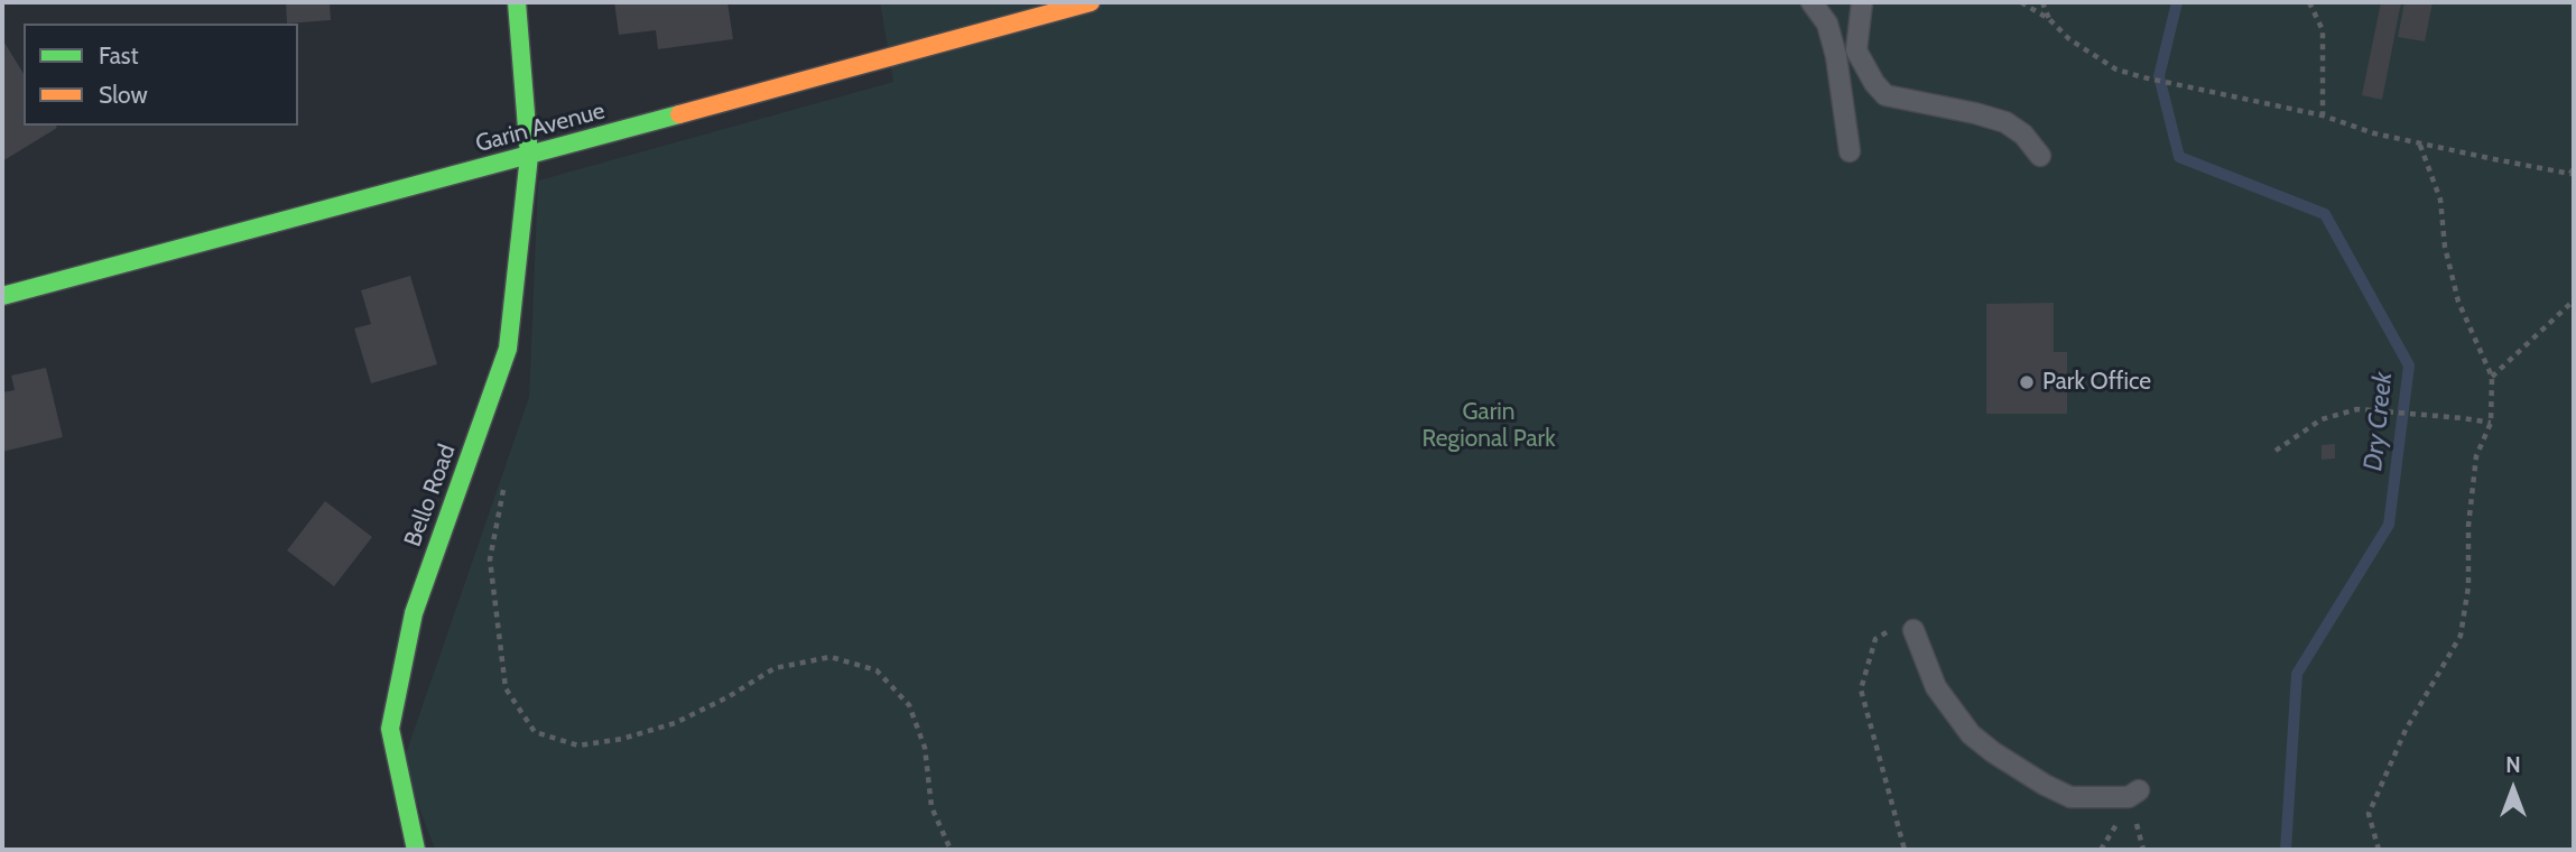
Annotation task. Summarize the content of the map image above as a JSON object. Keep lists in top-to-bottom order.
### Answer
{
  "streets": {
    "street": ["Garin Avenue", "Bello Road"]
  },
  "crossings": [
    ["Garin Avenue", "Bello Road"]
  ],
  "water": ["Dry Creek"],
  "parks": ["Garin Regional Park"],
  "places": ["Park Office"],
  "legend": ["Fast", "Slow"],
  "north": "top"
}
